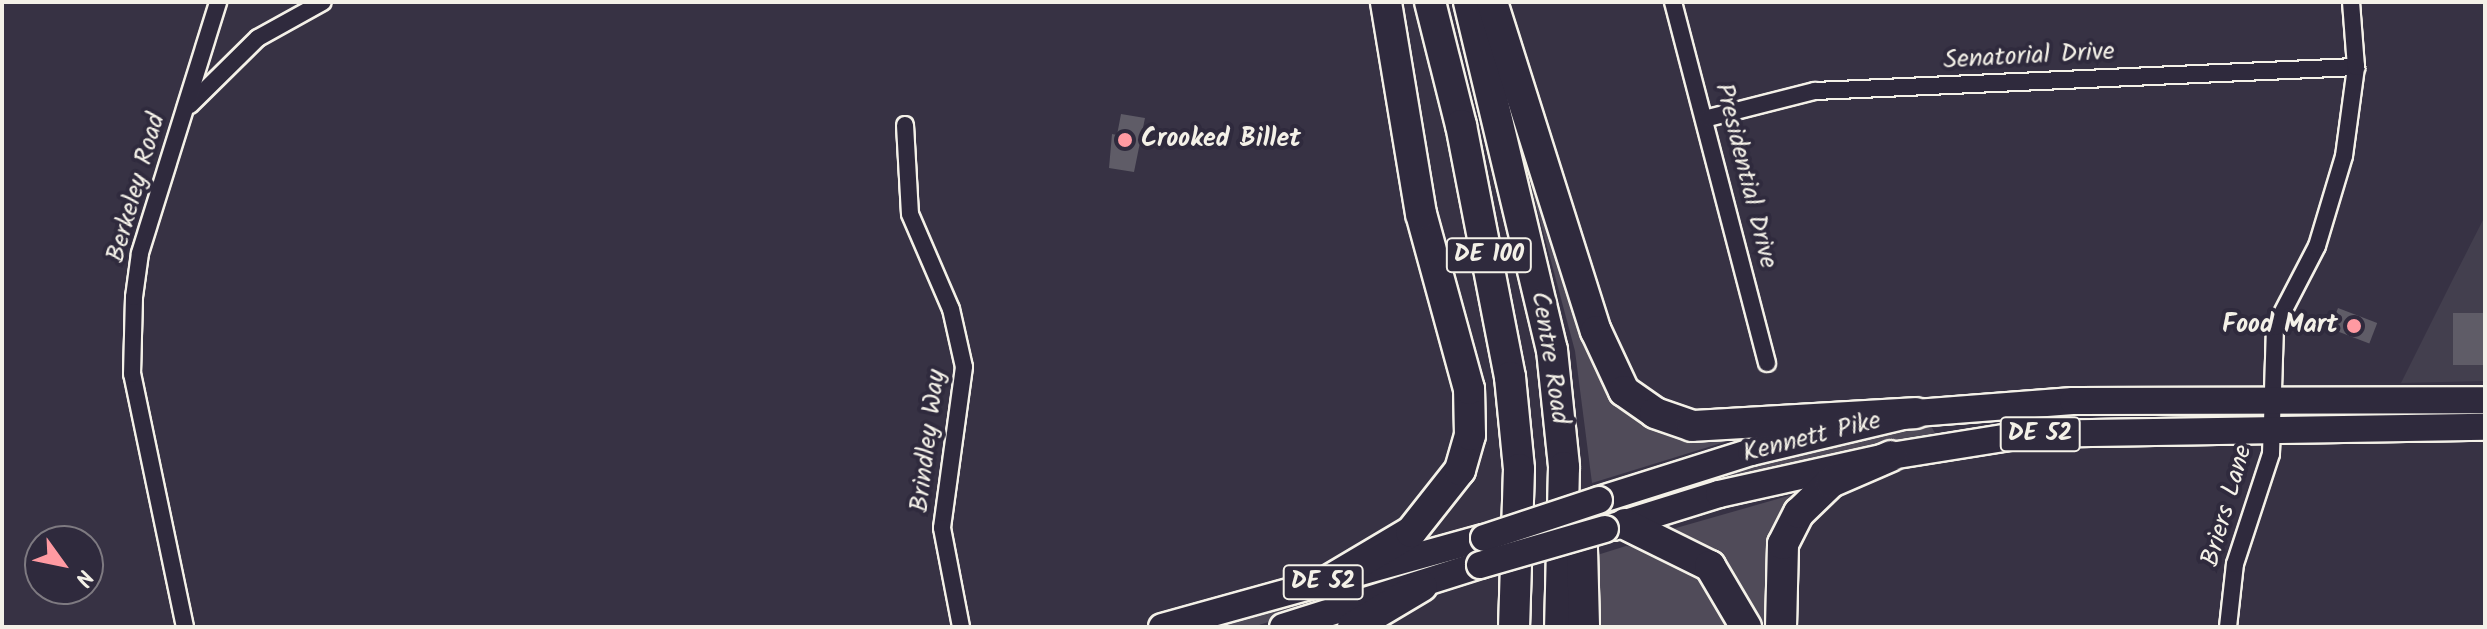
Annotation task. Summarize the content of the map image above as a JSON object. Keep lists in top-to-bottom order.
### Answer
{
  "streets": {
    "highway": ["DE 100", "Centre Road"],
    "main road": ["DE 52", "Kennett Pike"],
    "street": [
      "Senatorial Drive",
      "Presidential Drive",
      "Berkeley Road",
      "Brindley Way",
      "Briers Lane"
    ]
  },
  "crossings": [
    ["Senatorial Drive", "Presidential Drive"],
    ["Kennett Pike", "Briers Lane"]
  ],
  "places": ["Crooked Billet", "Food Mart"],
  "north": "bottom right"
}
